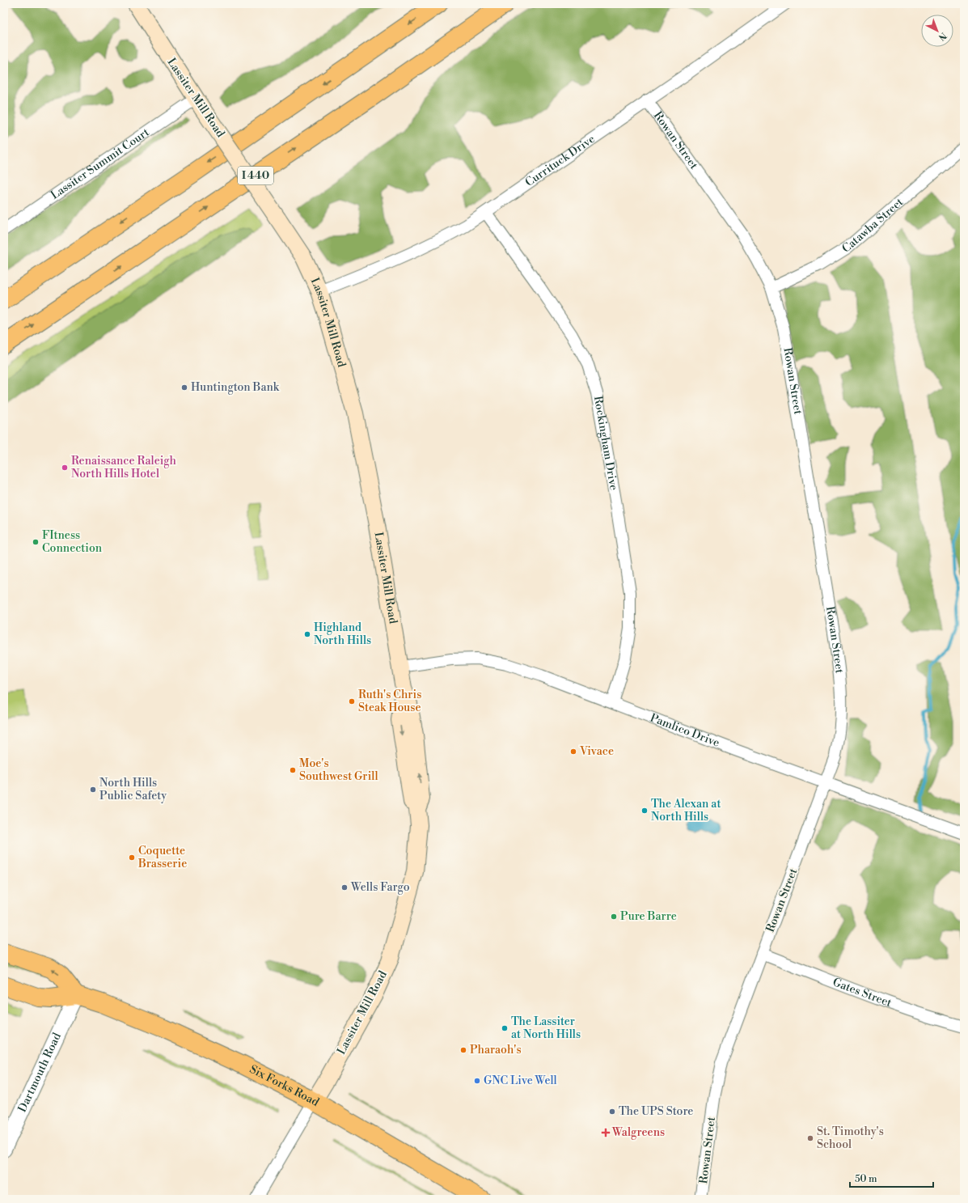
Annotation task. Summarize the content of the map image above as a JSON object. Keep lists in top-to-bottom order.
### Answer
{
  "streets": {
    "main road": ["Lassiter Mill Road", "I 440", "Six Forks Road"],
    "street": [
      "Rowan Street",
      "Currituck Drive",
      "Lassiter Summit Court",
      "Catawba Street",
      "Rockingham Drive",
      "Pamlico Drive",
      "Gates Street",
      "Dartmouth Road"
    ]
  },
  "crossings": [
    ["Lassiter Mill Road", "Currituck Drive"],
    ["Lassiter Mill Road", "Lassiter Summit Court"],
    ["Lassiter Mill Road", "Pamlico Drive"],
    ["Lassiter Mill Road", "Six Forks Road"],
    ["Rowan Street", "Currituck Drive"],
    ["Rowan Street", "Catawba Street"],
    ["Rowan Street", "Pamlico Drive"],
    ["Rowan Street", "Gates Street"],
    ["Currituck Drive", "Rockingham Drive"],
    ["Rockingham Drive", "Pamlico Drive"],
    ["Dartmouth Road", "Six Forks Road"]
  ],
  "places": {
    "other": [
      "Huntington Bank",
      "Renaissance Raleigh North Hills Hotel",
      "FItness Connection",
      "Highland North Hills",
      "Ruth's Chris Steak House",
      "Vivace",
      "Moe's Southwest Grill",
      "North Hills Public Safety",
      "The Alexan at North Hills",
      "Coquette Brasserie",
      "Wells Fargo",
      "Pure Barre",
      "The Lassiter at North Hills",
      "Pharaoh's",
      "GNC Live Well",
      "The UPS Store",
      "St. Timothy's School"
    ],
    "health": ["Walgreens"]
  },
  "scale_bar": "50 m",
  "north": "bottom right"
}
